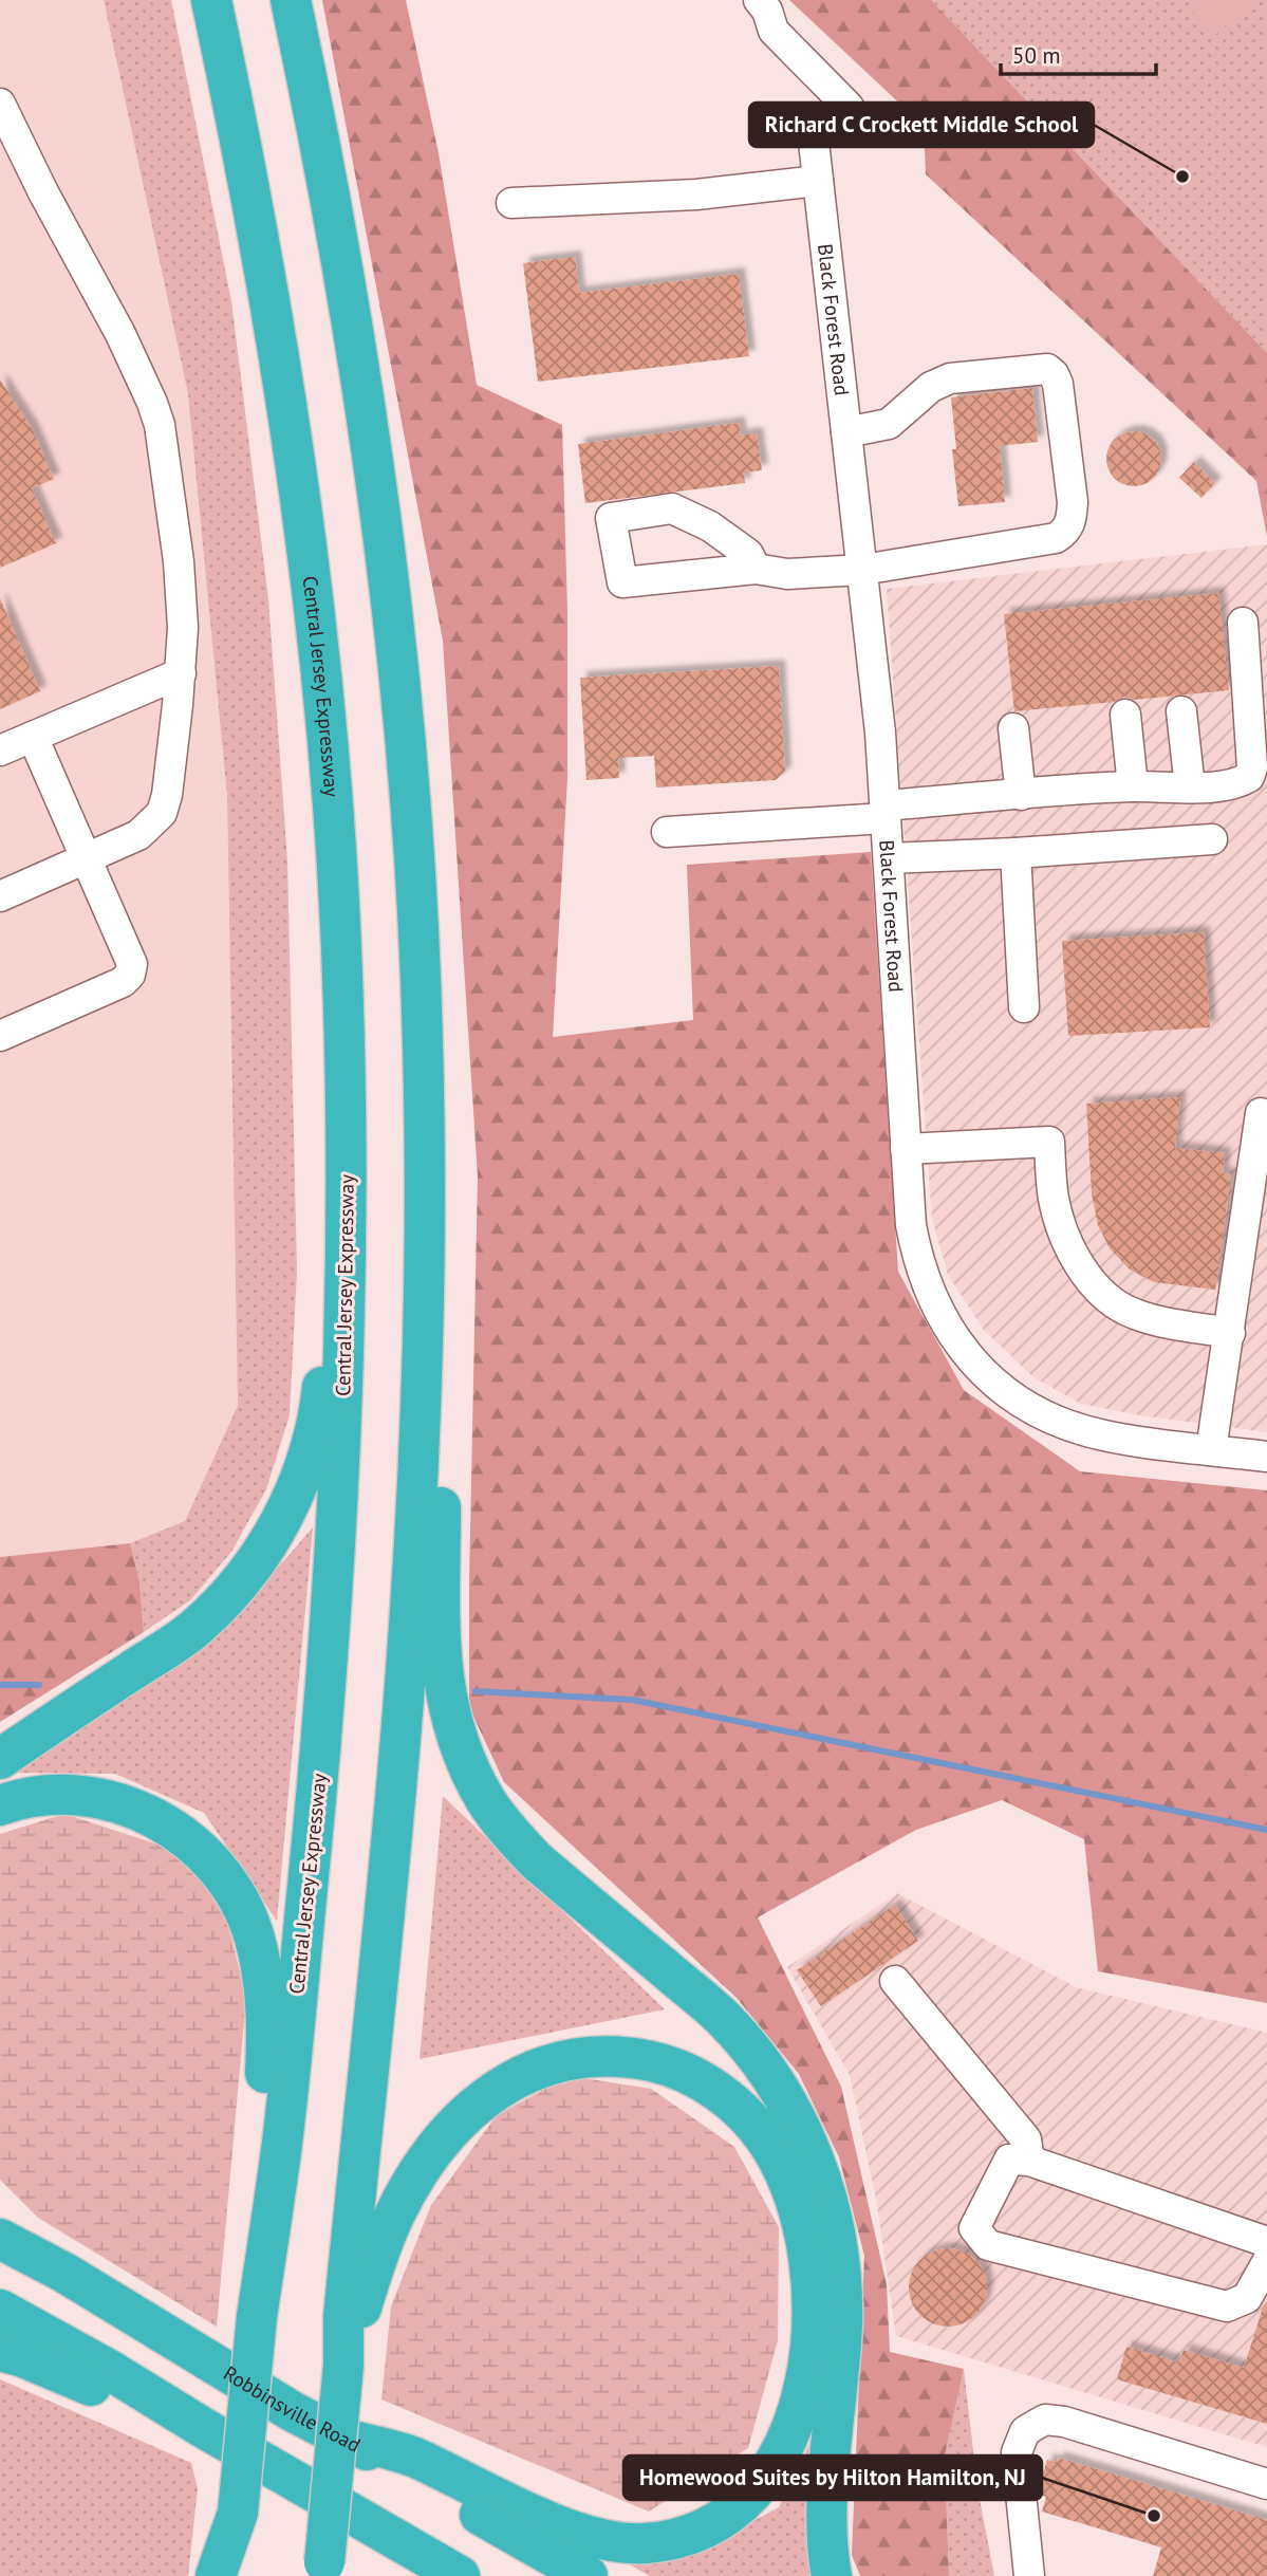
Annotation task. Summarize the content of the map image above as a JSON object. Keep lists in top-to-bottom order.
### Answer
{
  "streets": {
    "highway": ["Central Jersey Expressway", "Robbinsville Road"],
    "street": ["Black Forest Road"]
  },
  "places": ["Richard C Crockett Middle School", "Homewood Suites by Hilton Hamilton, NJ"],
  "scale_bar": "50 m"
}
